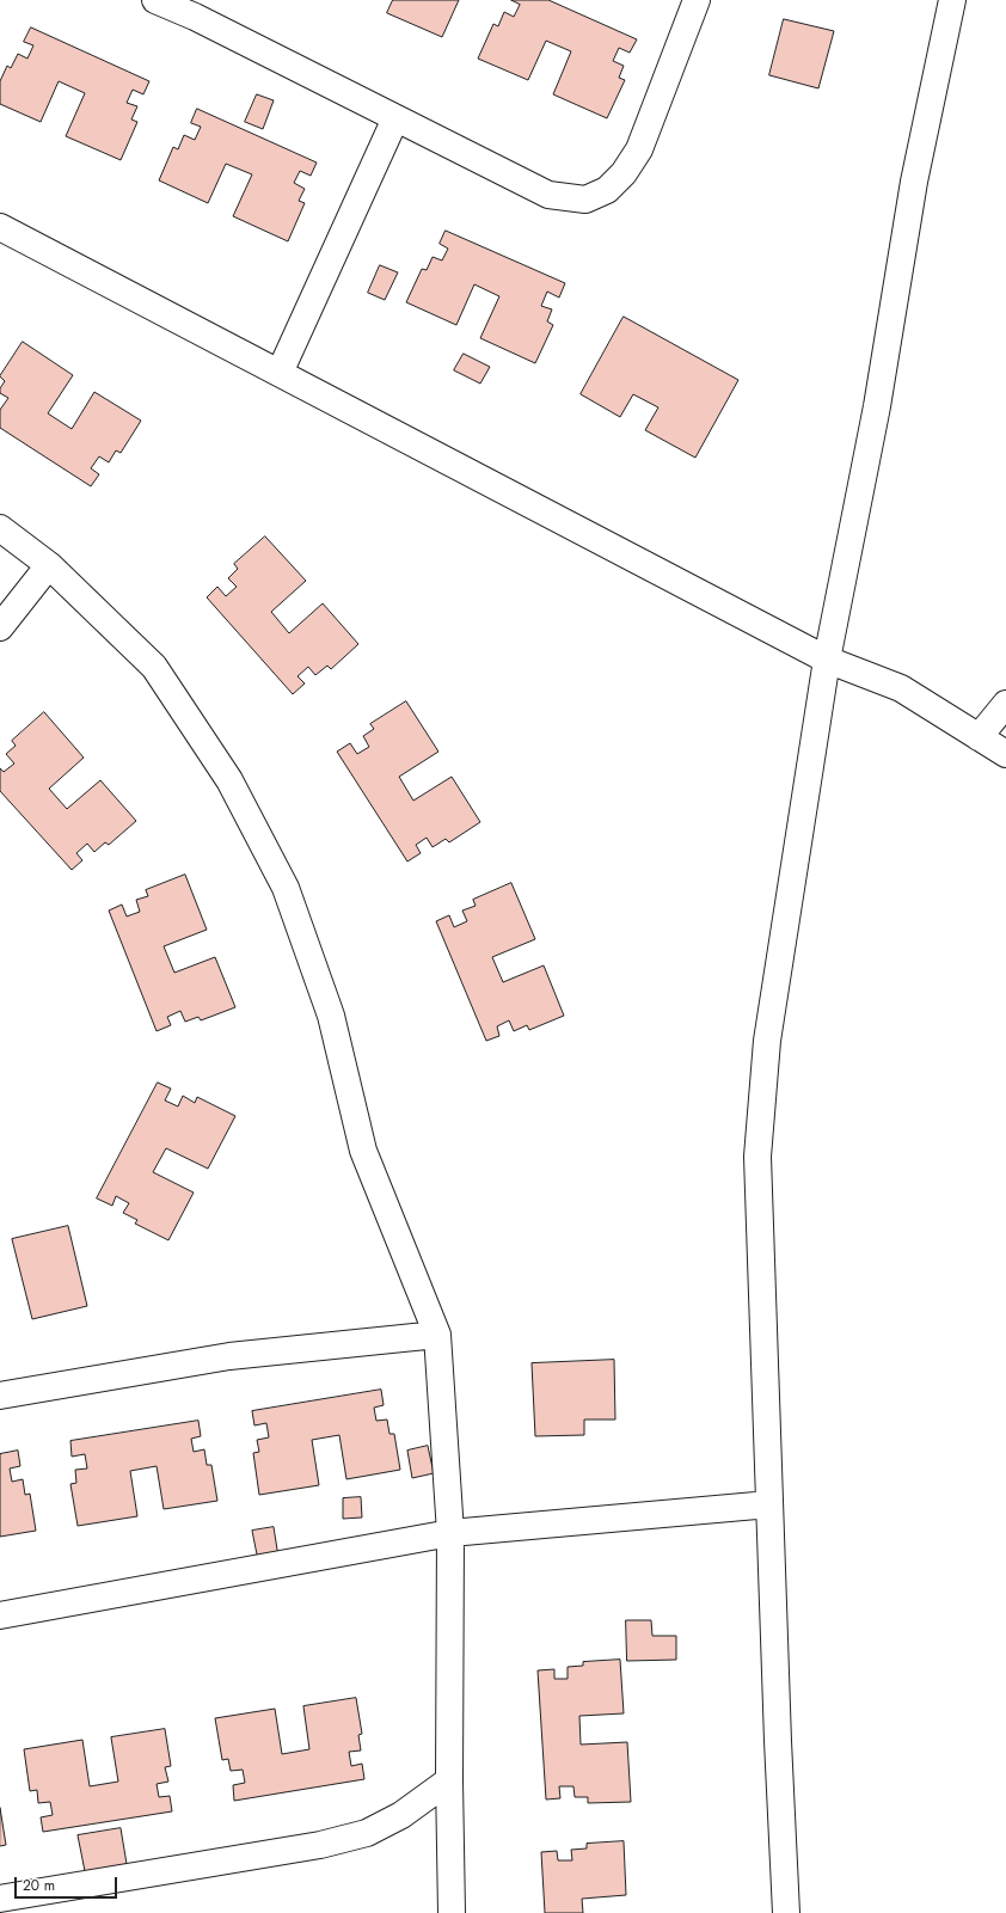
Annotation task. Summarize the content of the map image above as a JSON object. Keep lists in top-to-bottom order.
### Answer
{
  "scale_bar": "20 m"
}
